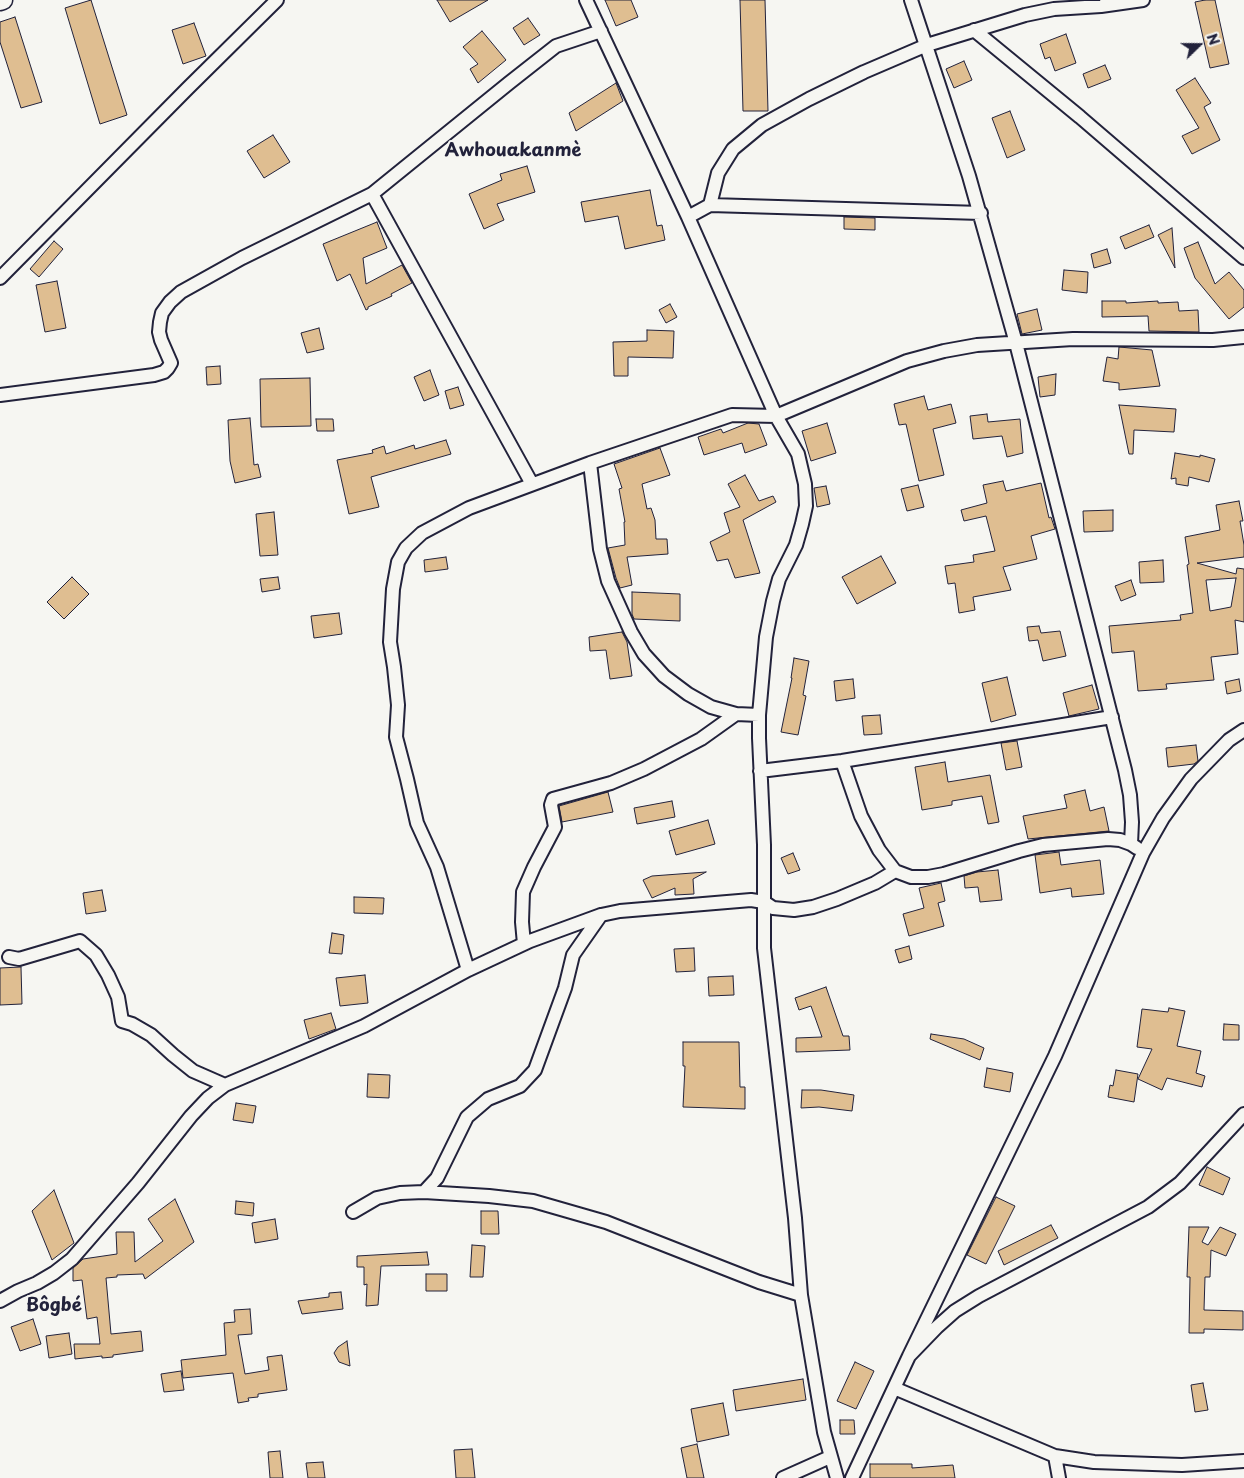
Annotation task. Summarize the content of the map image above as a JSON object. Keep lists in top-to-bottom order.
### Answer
{
  "districts": ["Awhouakanmè", "Bôgbé"],
  "north": "right"
}
